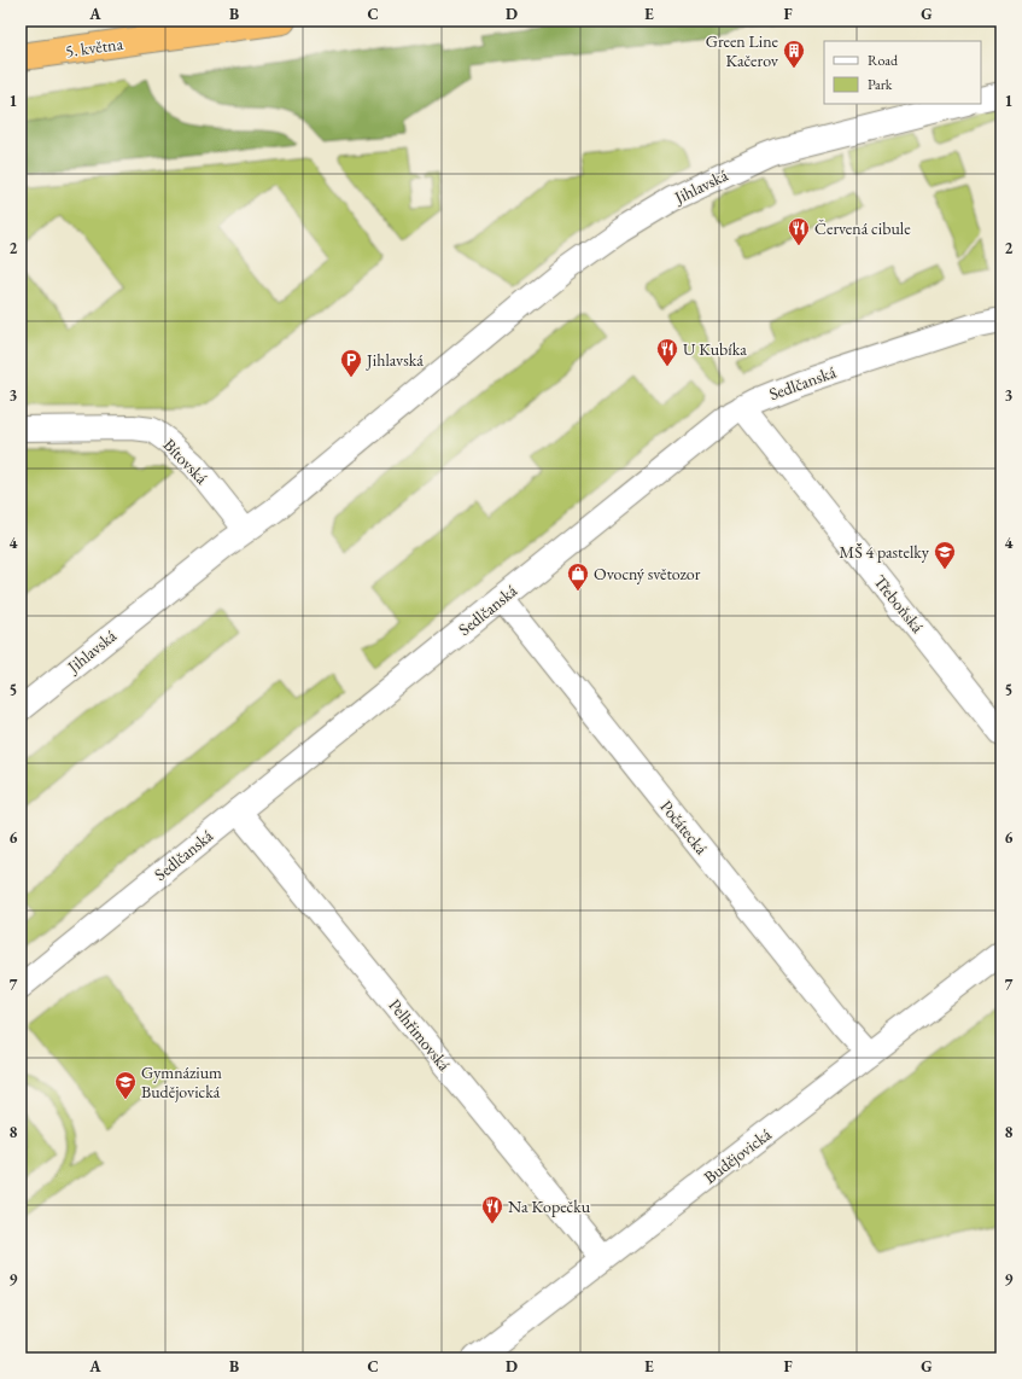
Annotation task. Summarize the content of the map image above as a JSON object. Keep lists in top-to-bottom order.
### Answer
{
  "streets": {
    "highway": ["5. května"],
    "street": [
      "Jihlavská",
      "Sedlčanská",
      "Bítovská",
      "Třeboňská",
      "Počátecká",
      "Pelhřimovská",
      "Budějovická"
    ]
  },
  "crossings": [
    ["Jihlavská", "Bítovská"],
    ["Sedlčanská", "Třeboňská"],
    ["Sedlčanská", "Počátecká"],
    ["Sedlčanská", "Pelhřimovská"],
    ["Počátecká", "Budějovická"],
    ["Pelhřimovská", "Budějovická"]
  ],
  "places": {
    "building": ["Green Line Kačerov"],
    "restaurant": ["Červená cibule", "U Kubíka", "Na Kopečku"],
    "parking": ["Jihlavská"],
    "school or university": ["MŠ 4 pastelky", "Gymnázium Budějovická"],
    "shop": ["Ovocný světozor"]
  },
  "legend": ["Road", "Park"],
  "grid": {
    "columns": [
      "A",
      "B",
      "C",
      "D",
      "E",
      "F",
      "G"
    ],
    "rows": [
      "1",
      "2",
      "3",
      "4",
      "5",
      "6",
      "7",
      "8",
      "9"
    ]
  }
}
